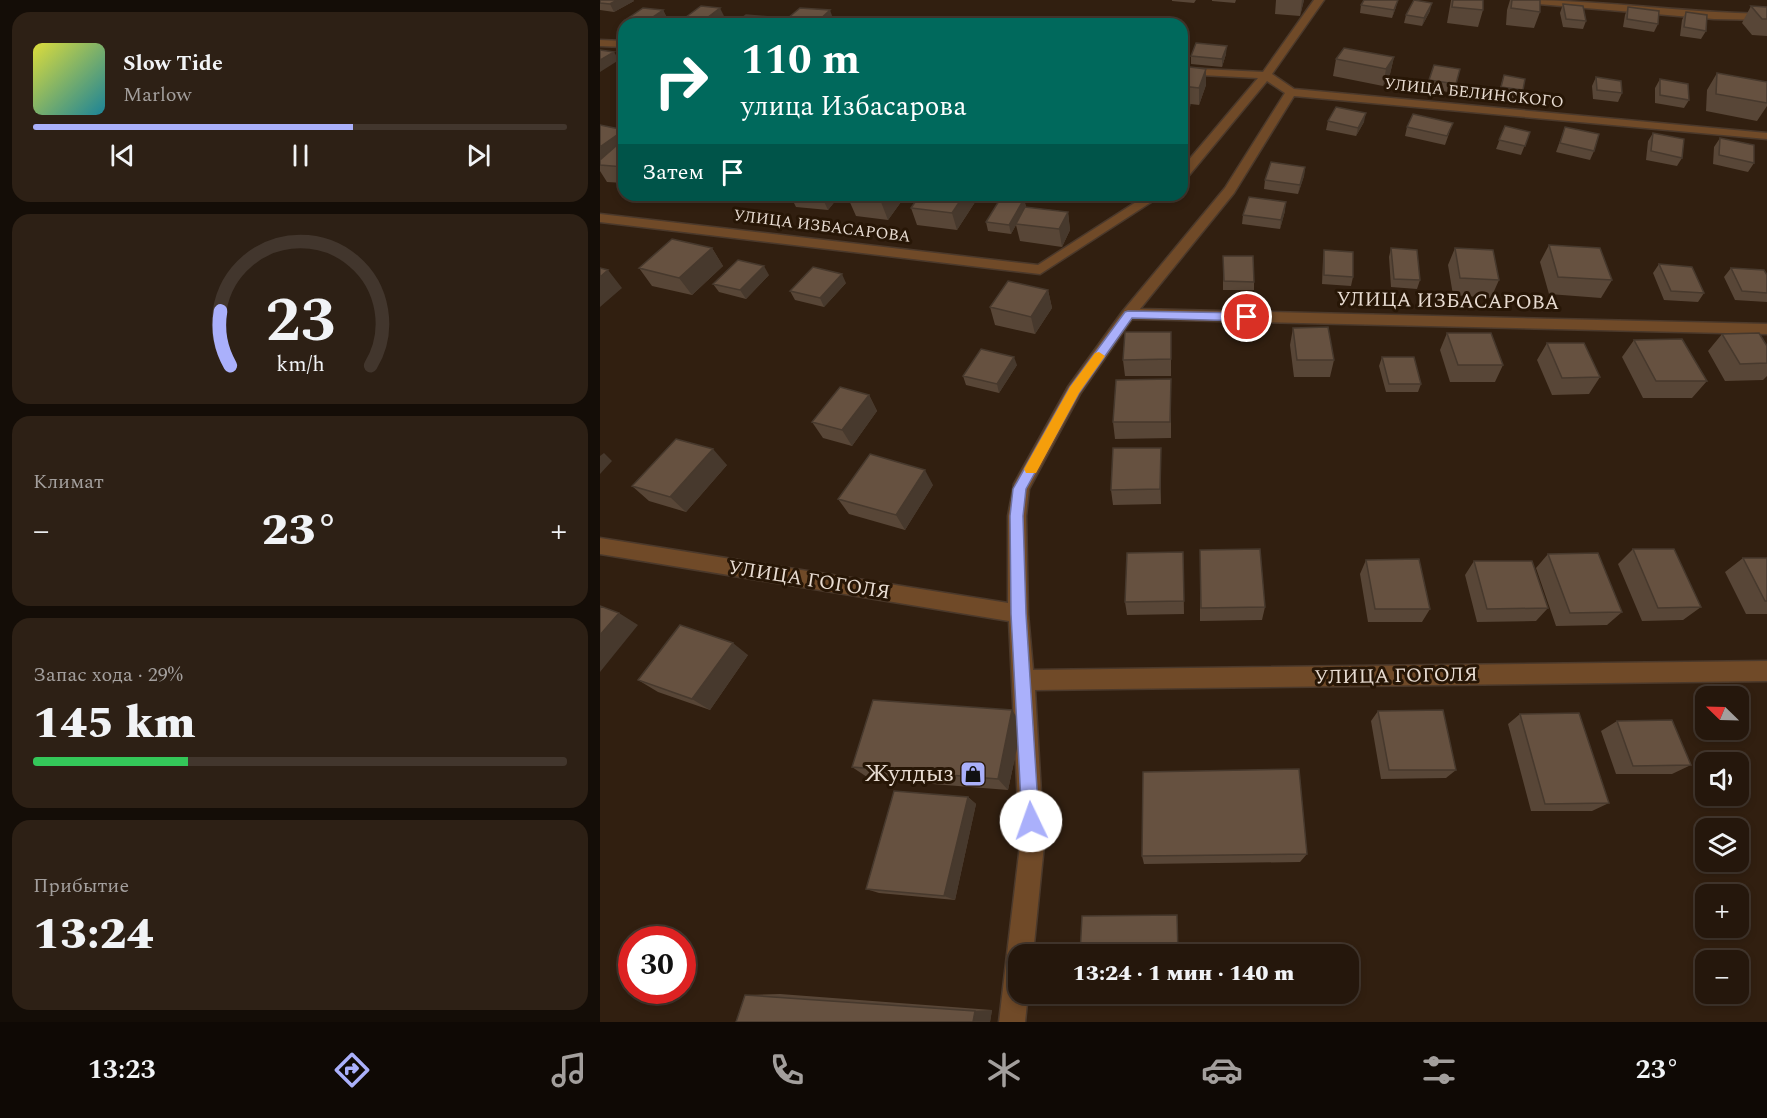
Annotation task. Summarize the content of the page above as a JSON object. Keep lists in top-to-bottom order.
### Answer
{
  "streets": {
    "street": ["УЛИЦА БЕЛИНСКОГО", "УЛИЦА ИЗБАСАРОВА", "УЛИЦА ГОГОЛЯ"]
  },
  "places": {
    "shop": ["Жулдыз"]
  },
  "north": "top left",
  "page": {
    "turn": ["110 m", "улица Избасарова"],
    "song": ["Slow Tide", "Marlow"],
    "then": "Затем",
    "tile": [
      "Климат",
      ["Запас хода · 29%", "145 km"],
      ["Прибытие", "13:24"]
    ],
    "heat": ["−", "23°", "+"],
    "map_buttons": ["+", "−"],
    "limit": "30",
    "trip": "13:24 · 1 мин · 140 m",
    "tabs": ["13:23", "23°"],
    "gauge": ["23", "km/h"]
  }
}
